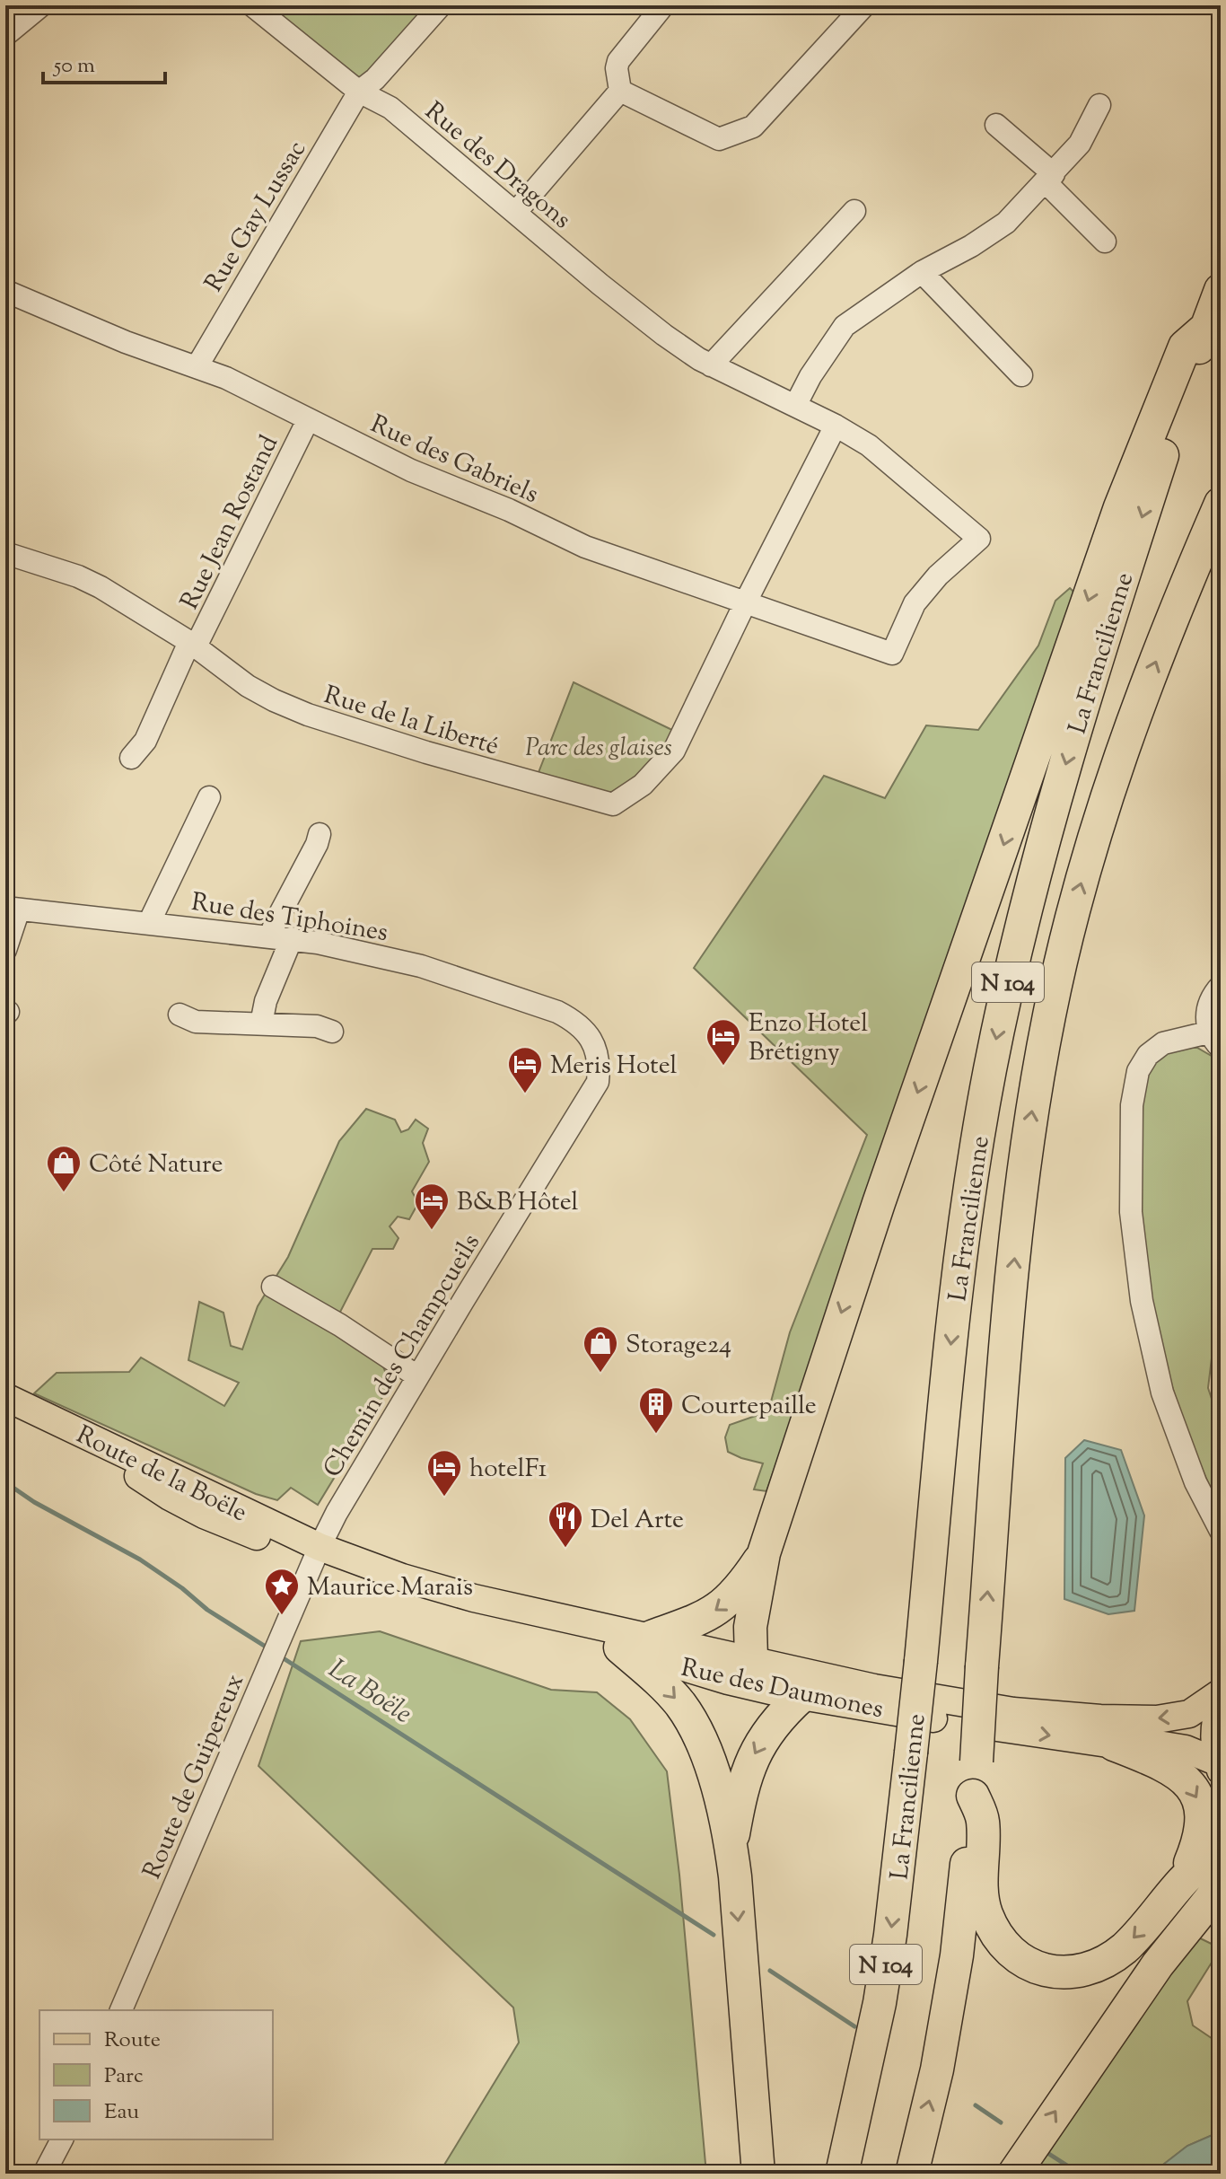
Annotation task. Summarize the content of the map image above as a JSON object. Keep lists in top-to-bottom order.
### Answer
{
  "streets": {
    "highway": ["La Francilienne", "N 104"],
    "main road": ["Route de la Boële", "Rue des Daumones"],
    "street": [
      "Rue des Dragons",
      "Rue Gay Lussac",
      "Rue des Gabriels",
      "Rue Jean Rostand",
      "Rue de la Liberté",
      "Rue des Tiphoines",
      "Chemin des Champcueils",
      "Route de Guipereux"
    ]
  },
  "crossings": [
    ["Rue des Dragons", "Rue Gay Lussac"],
    ["Rue des Dragons", "Rue des Gabriels"],
    ["Rue des Dragons", "Rue de la Liberté"],
    ["Rue Gay Lussac", "Rue des Gabriels"],
    ["Rue des Gabriels", "Rue Jean Rostand"],
    ["Rue des Gabriels", "Rue de la Liberté"],
    ["Rue Jean Rostand", "Rue de la Liberté"],
    ["Rue des Tiphoines", "Chemin des Champcueils"],
    ["Chemin des Champcueils", "Route de la Boële"],
    ["Chemin des Champcueils", "Rue des Daumones"],
    ["Chemin des Champcueils", "Route de Guipereux"],
    ["Route de la Boële", "Rue des Daumones"],
    ["Route de la Boële", "Route de Guipereux"],
    ["Rue des Daumones", "Route de Guipereux"]
  ],
  "water": ["La Boële"],
  "parks": ["Parc des glaises"],
  "places": {
    "hotel": [
      "Enzo Hotel Brétigny",
      "Meris Hotel",
      "B&B Hôtel",
      "hotelF1"
    ],
    "shop": ["Côté Nature", "Storage24"],
    "building": ["Courtepaille"],
    "restaurant": ["Del Arte"],
    "place": ["Maurice Marais"]
  },
  "legend": ["Route", "Parc", "Eau"],
  "scale_bar": "50 m"
}
